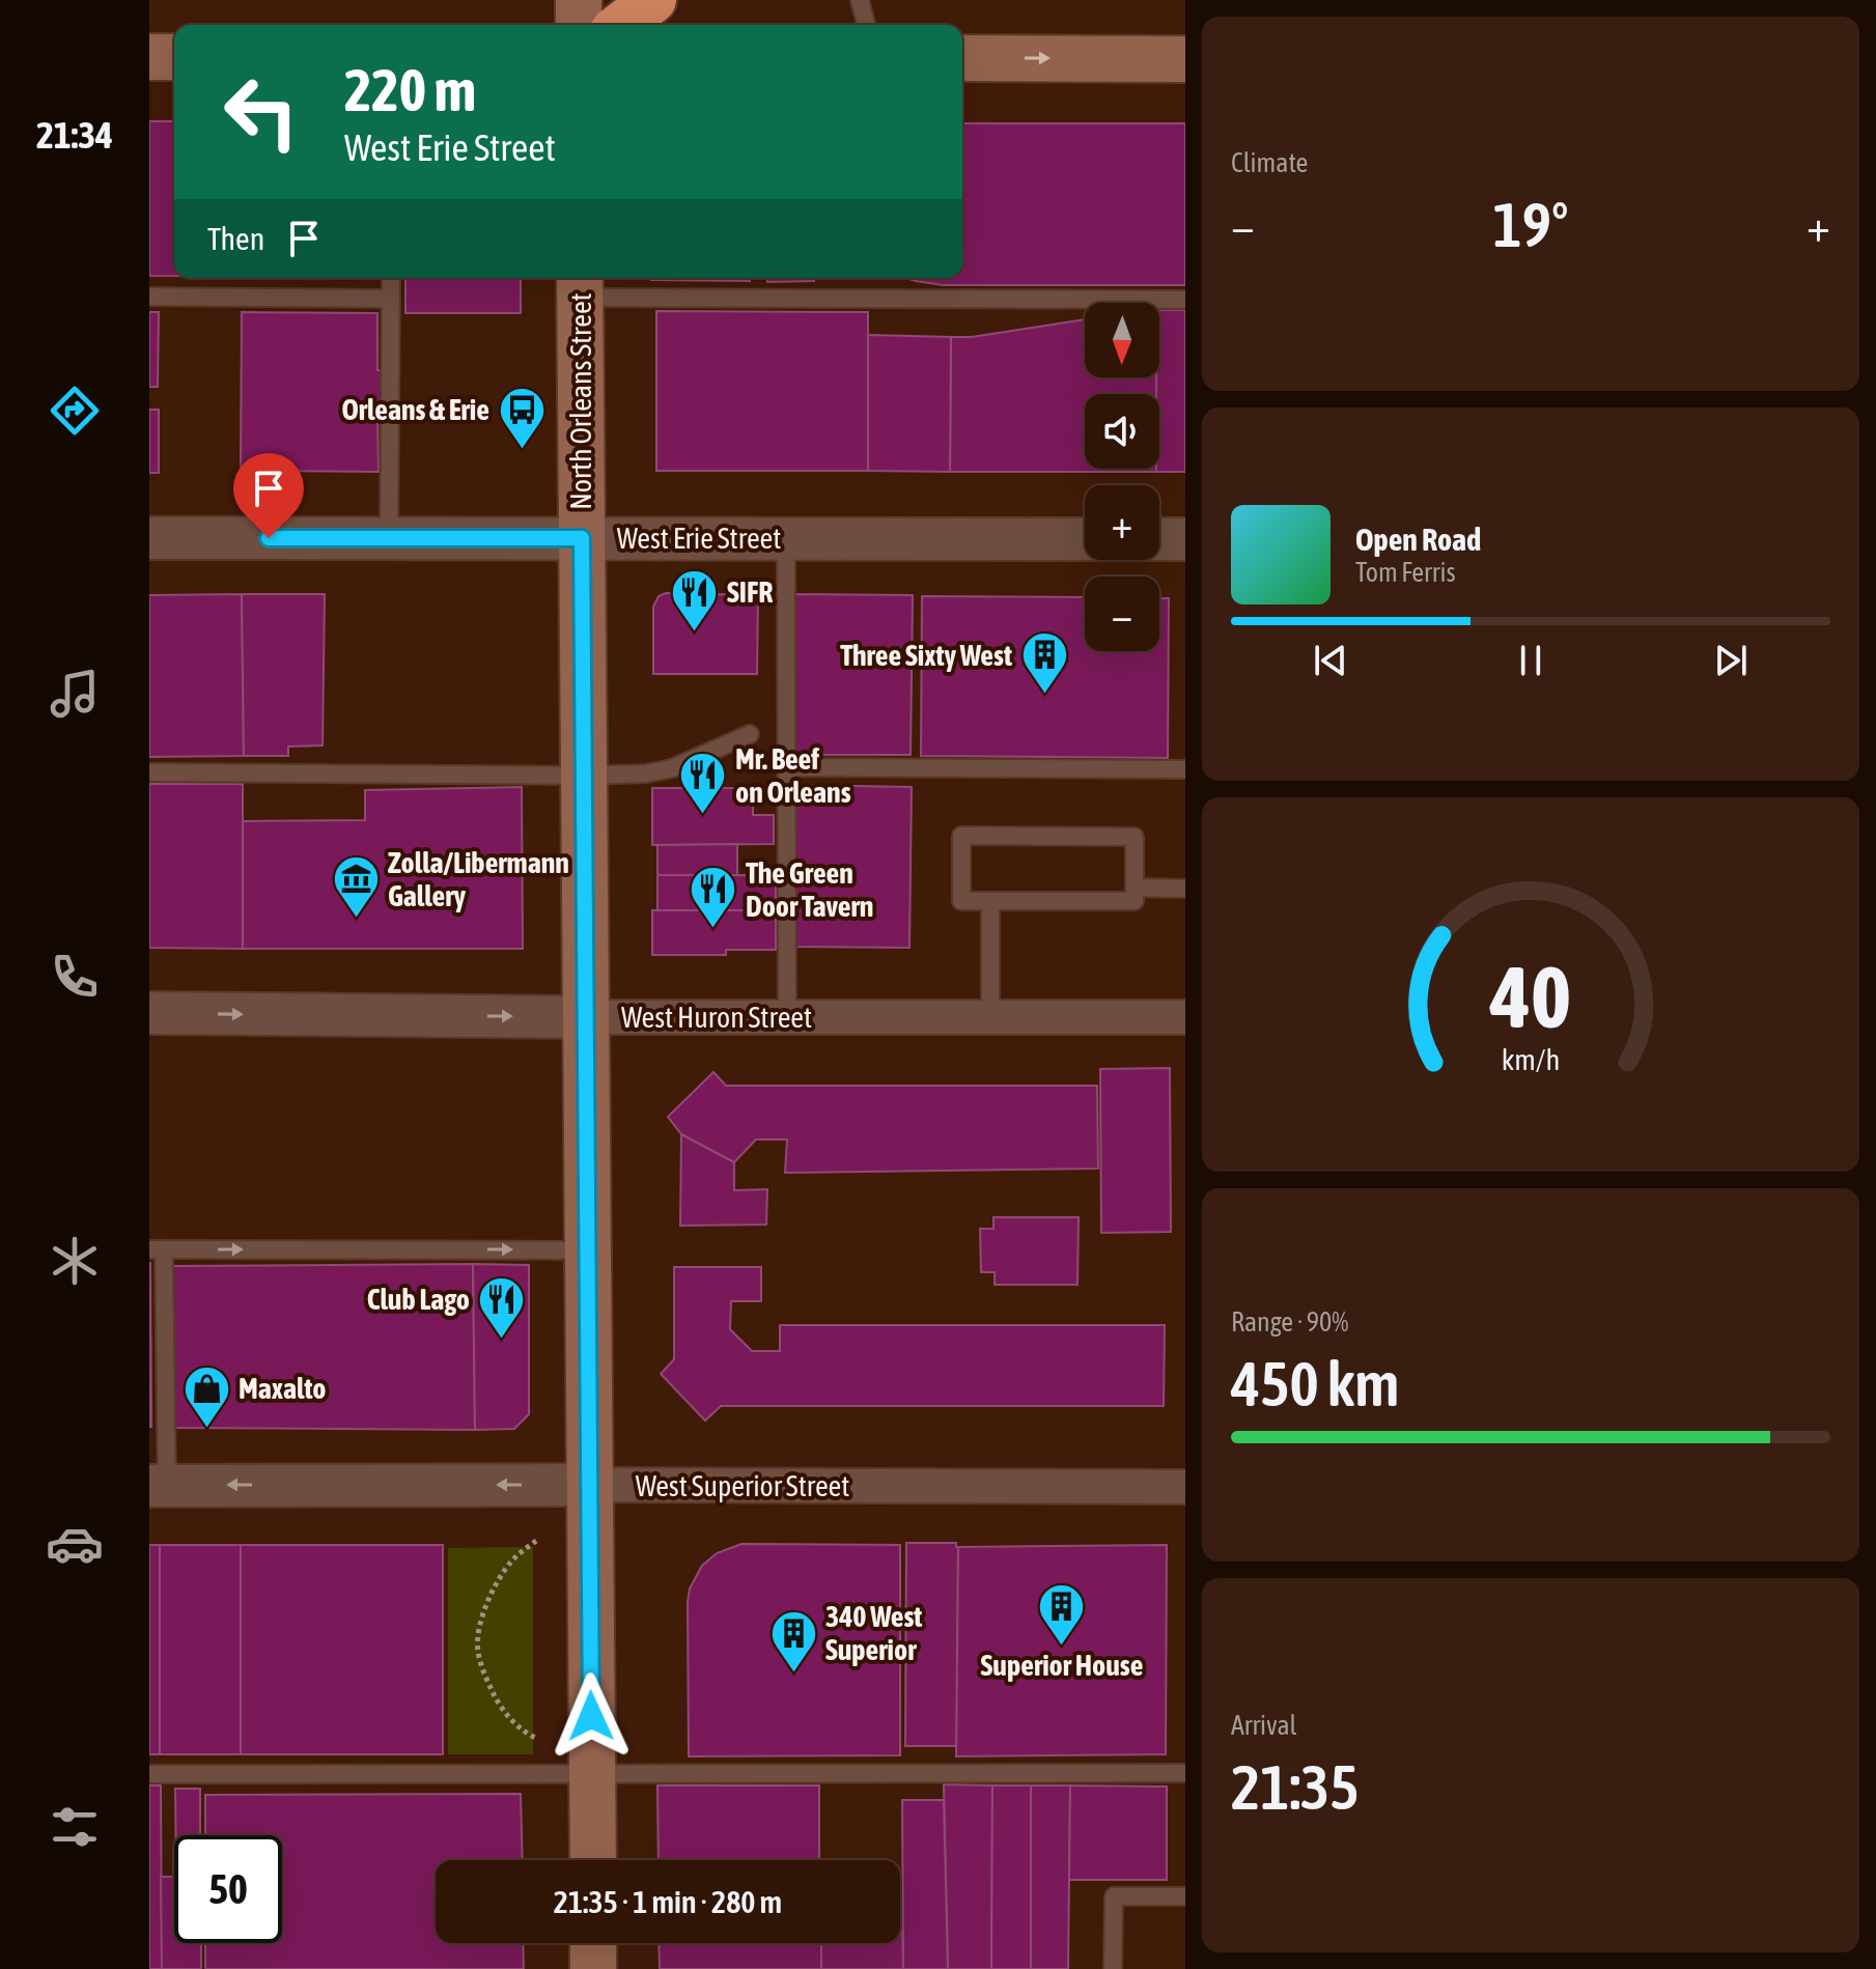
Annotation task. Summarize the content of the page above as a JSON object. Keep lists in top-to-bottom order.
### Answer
{
  "streets": {
    "main road": ["North Orleans Street"],
    "street": ["West Erie Street", "West Huron Street", "West Superior Street"]
  },
  "crossings": [
    ["North Orleans Street", "West Erie Street"],
    ["North Orleans Street", "West Huron Street"],
    ["North Orleans Street", "West Superior Street"]
  ],
  "one_way": ["West Huron Street", "West Superior Street"],
  "places": {
    "bus stop": ["Orleans & Erie"],
    "restaurant": [
      "SIFR",
      "Mr. Beef on Orleans",
      "The Green Door Tavern",
      "Club Lago"
    ],
    "building": ["Three Sixty West", "Superior House", "340 West Superior"],
    "museum": ["Zolla/Libermann Gallery"],
    "shop": ["Maxalto"]
  },
  "north": "bottom",
  "page": {
    "tabs": "21:34",
    "tile": [
      "Climate",
      ["Range · 90%", "450 km"],
      ["Arrival", "21:35"]
    ],
    "turn": ["220 m", "West Erie Street"],
    "heat": ["−", "19°", "+"],
    "then": "Then",
    "map_buttons": ["+", "−"],
    "song": ["Open Road", "Tom Ferris"],
    "limit": "50",
    "trip": "21:35 · 1 min · 280 m",
    "gauge": ["40", "km/h"]
  }
}
